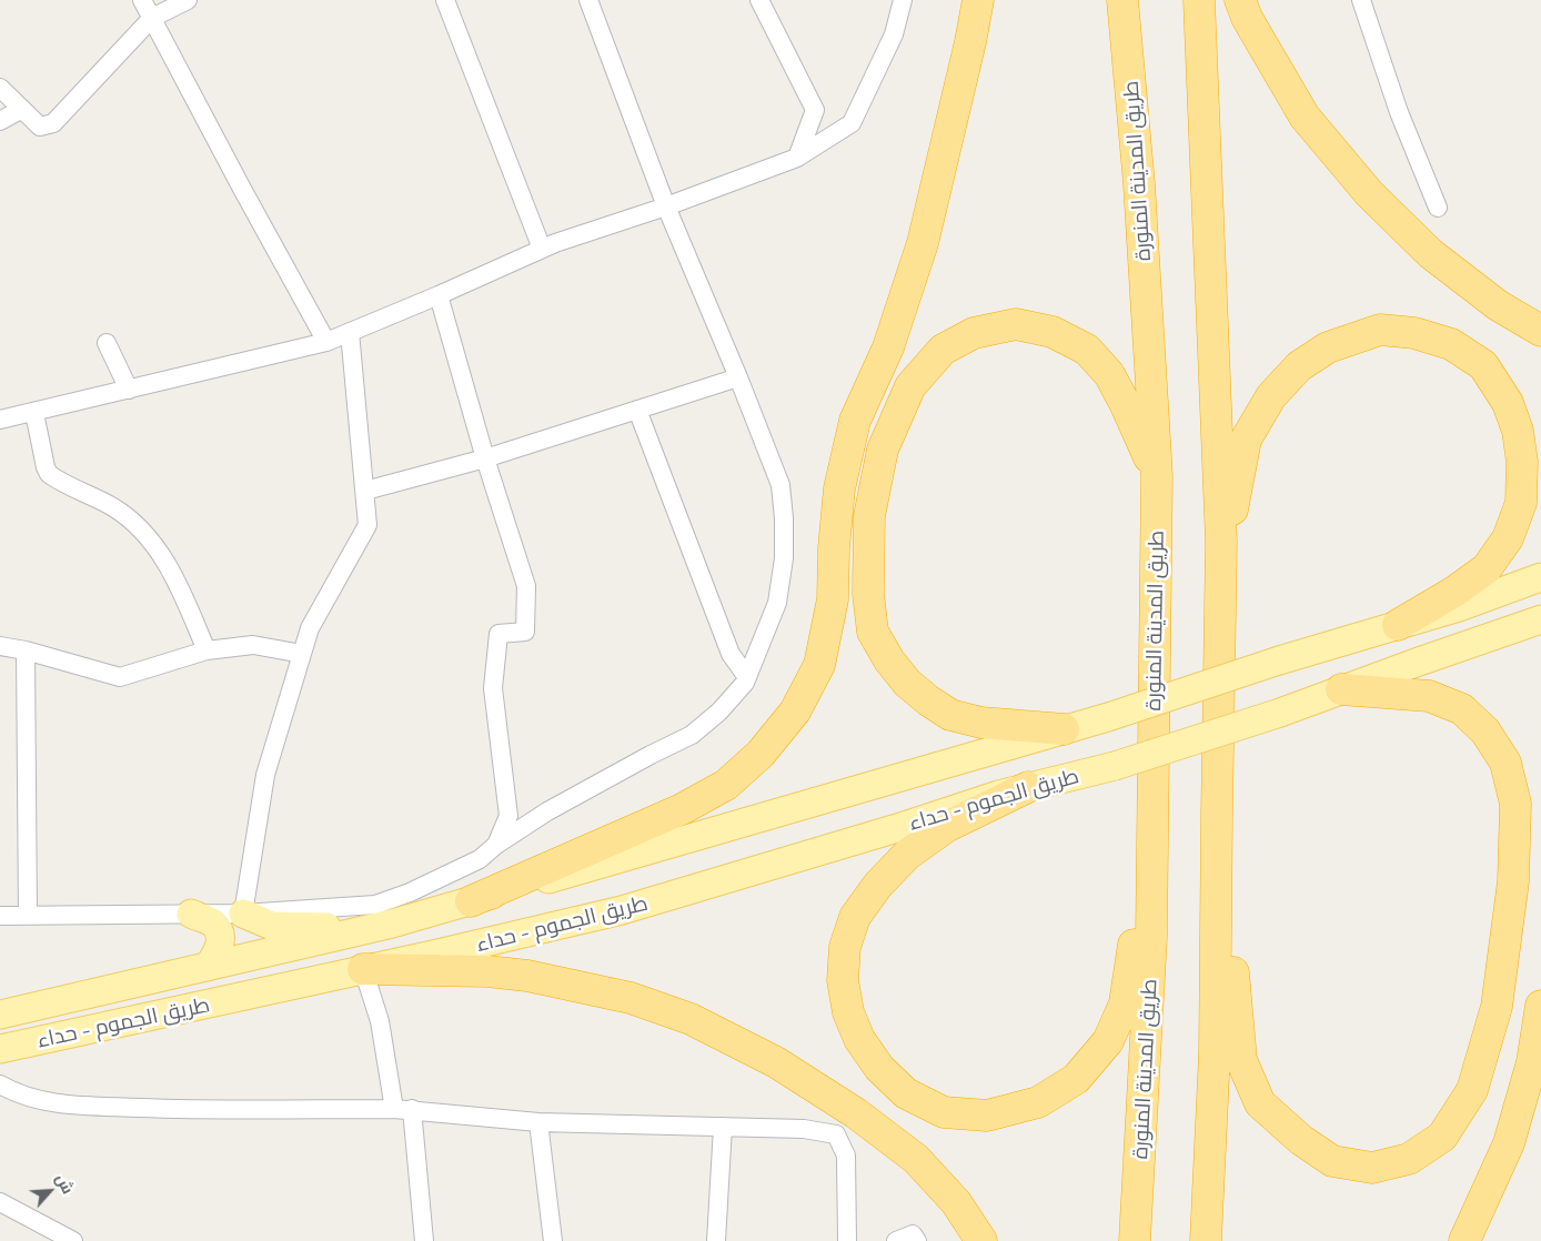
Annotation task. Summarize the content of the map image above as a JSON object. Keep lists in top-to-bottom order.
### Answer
{
  "streets": {
    "highway": ["طريق المدينة المنورة"],
    "main road": ["طريق الجموم - حداء"]
  },
  "north": "top right"
}
